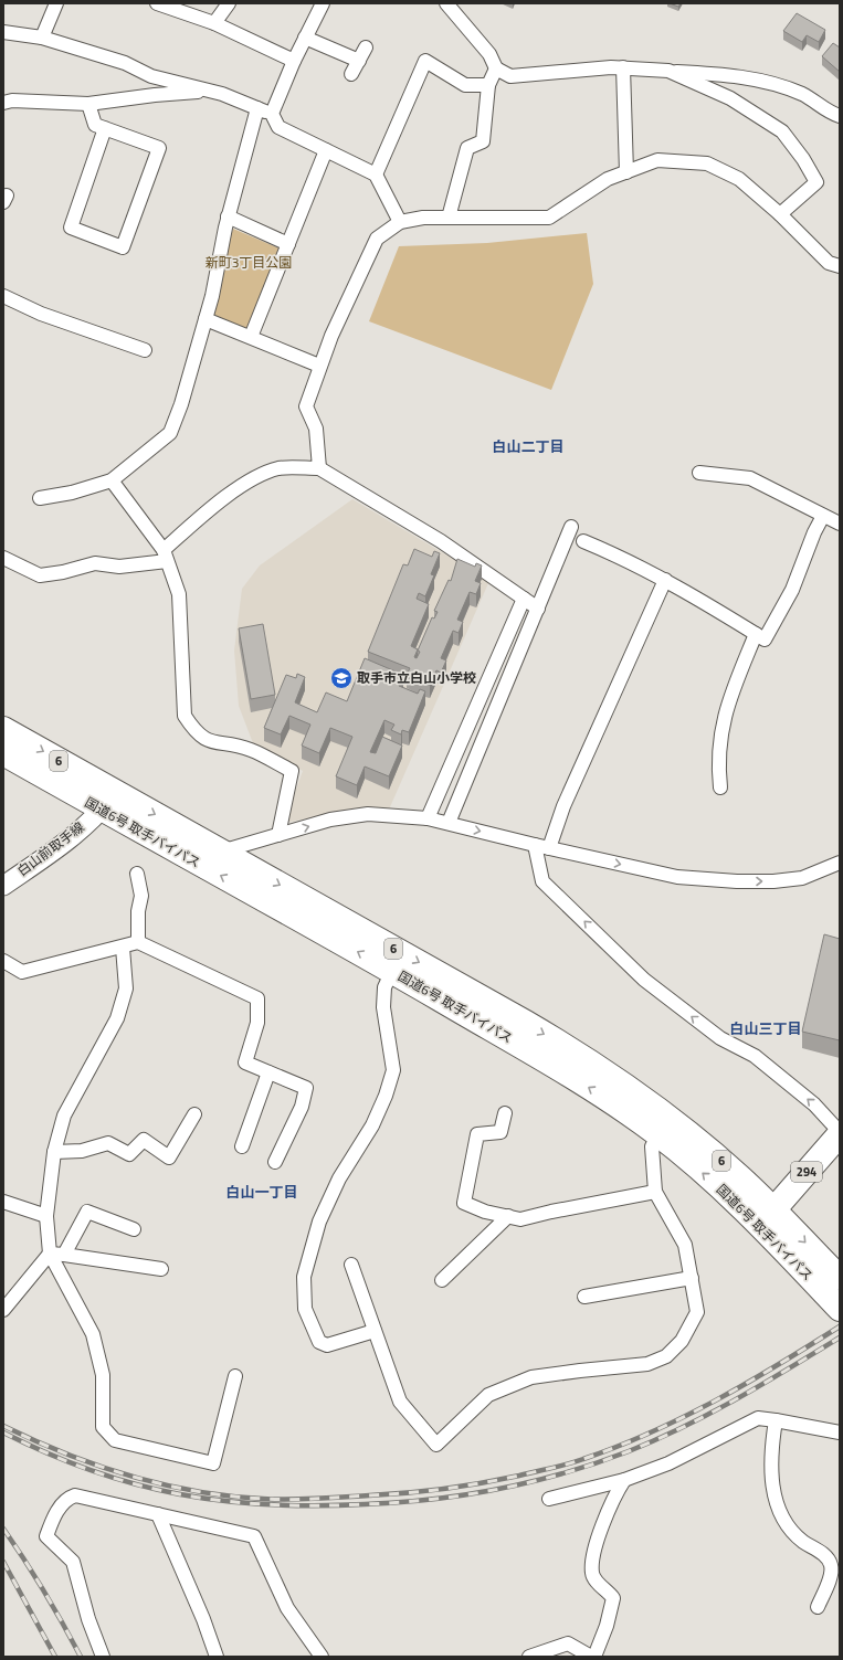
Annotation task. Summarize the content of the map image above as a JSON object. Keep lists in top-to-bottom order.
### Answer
{
  "streets": {
    "highway": ["6", "国道6号 取手バイパス", "294"],
    "main road": ["白山前取手線"]
  },
  "crossings": [
    ["国道6号 取手バイパス", "白山前取手線"],
    ["国道6号 取手バイパス", "294"]
  ],
  "districts": ["白山二丁目", "白山三丁目", "白山一丁目"],
  "parks": ["新町3丁目公園"],
  "places": {
    "school or university": ["取手市立白山小学校"]
  }
}
